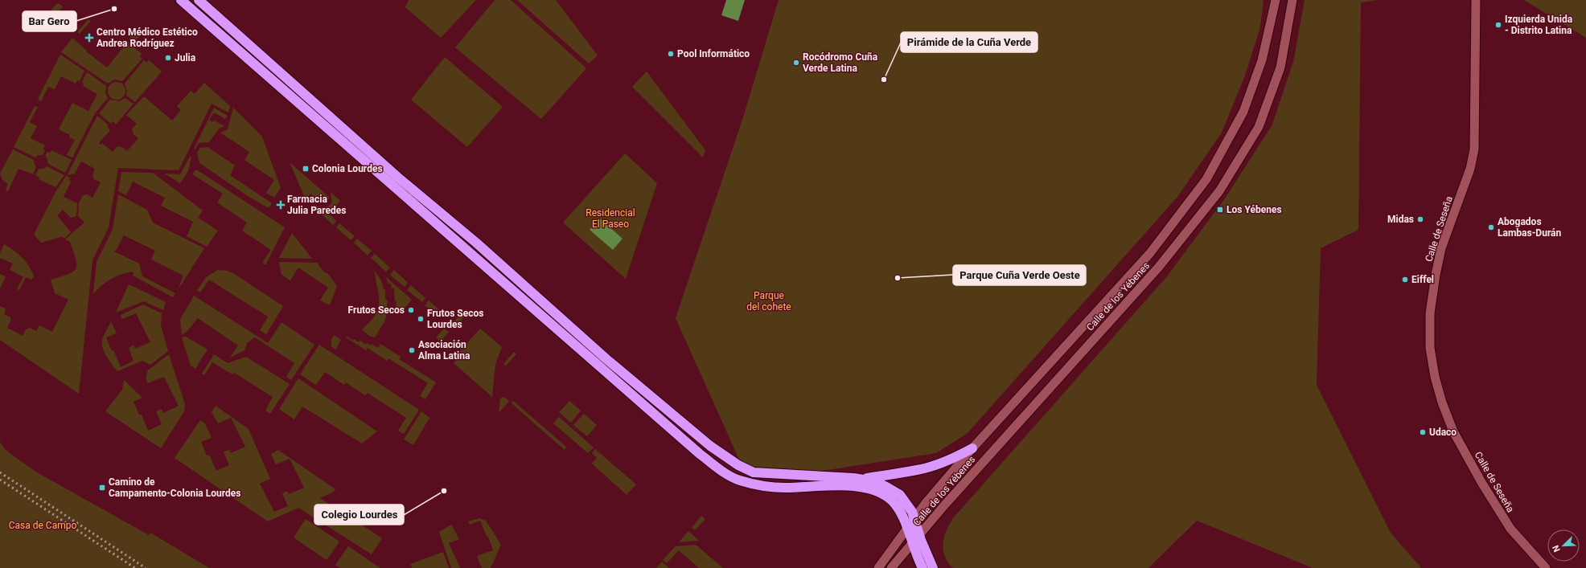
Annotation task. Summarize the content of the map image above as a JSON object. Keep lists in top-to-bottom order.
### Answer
{
  "streets": {
    "street": ["Calle de Seseña", "Calle de los Yébenes"]
  },
  "parks": ["Residencial El Paseo", "Parque del cohete", "Casa de Campo"],
  "places": {
    "other": [
      "Bar Gero",
      "Izquierda Unida - Distrito Latina",
      "Pool Informático",
      "Julia",
      "Rocódromo Cuña Verde Latina",
      "Pirámide de la Cuña Verde",
      "Midas",
      "Abogados Lambas-Durán",
      "Parque Cuña Verde Oeste",
      "Eiffel",
      "Frutos Secos",
      "Frutos Secos Lourdes",
      "Asociación Alma Latina",
      "Udaco",
      "Colegio Lourdes"
    ],
    "health": ["Centro Médico Estético Andrea Rodríguez", "Farmacia Julia Paredes"],
    "transit": ["Colonia Lourdes", "Los Yébenes", "Camino de Campamento-Colonia Lourdes"]
  },
  "north": "bottom left"
}
